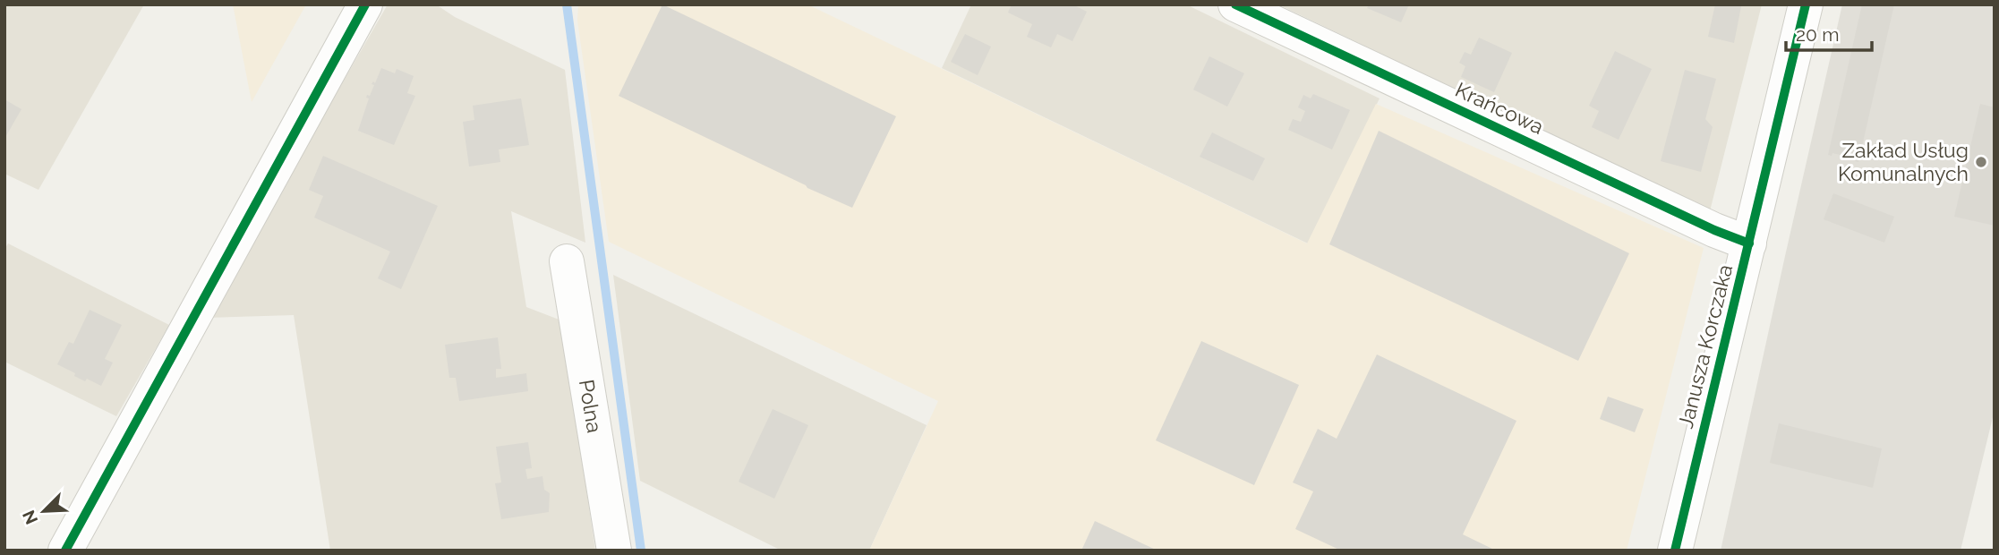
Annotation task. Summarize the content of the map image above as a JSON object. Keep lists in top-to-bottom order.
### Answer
{
  "streets": {
    "street": ["Krańcowa", "Janusza Korczaka", "Polna"]
  },
  "crossings": [
    ["Krańcowa", "Janusza Korczaka"]
  ],
  "places": ["Zakład Usług Komunalnych"],
  "scale_bar": "20 m",
  "north": "bottom left"
}
